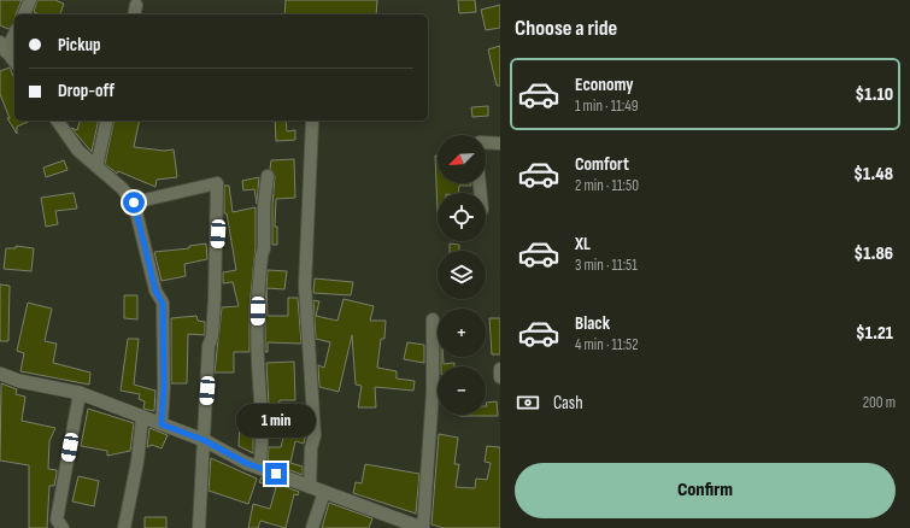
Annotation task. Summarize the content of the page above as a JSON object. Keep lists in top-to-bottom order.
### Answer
{
  "north": "bottom left",
  "page": {
    "heading": "Choose a ride",
    "banner": ["Pickup", "Drop-off"],
    "list": [
      {
        "name": "Economy",
        "note": "1 min · 11:49",
        "value": "$1.10"
      },
      {
        "name": "Comfort",
        "note": "2 min · 11:50",
        "value": "$1.48"
      },
      {
        "name": "XL",
        "note": "3 min · 11:51",
        "value": "$1.86"
      },
      {
        "name": "Black",
        "note": "4 min · 11:52",
        "value": "$1.21"
      }
    ],
    "map_buttons": ["+", "−"],
    "pay": ["Cash", "200 m"],
    "bubble": "1 min",
    "buttons": "Confirm"
  }
}
